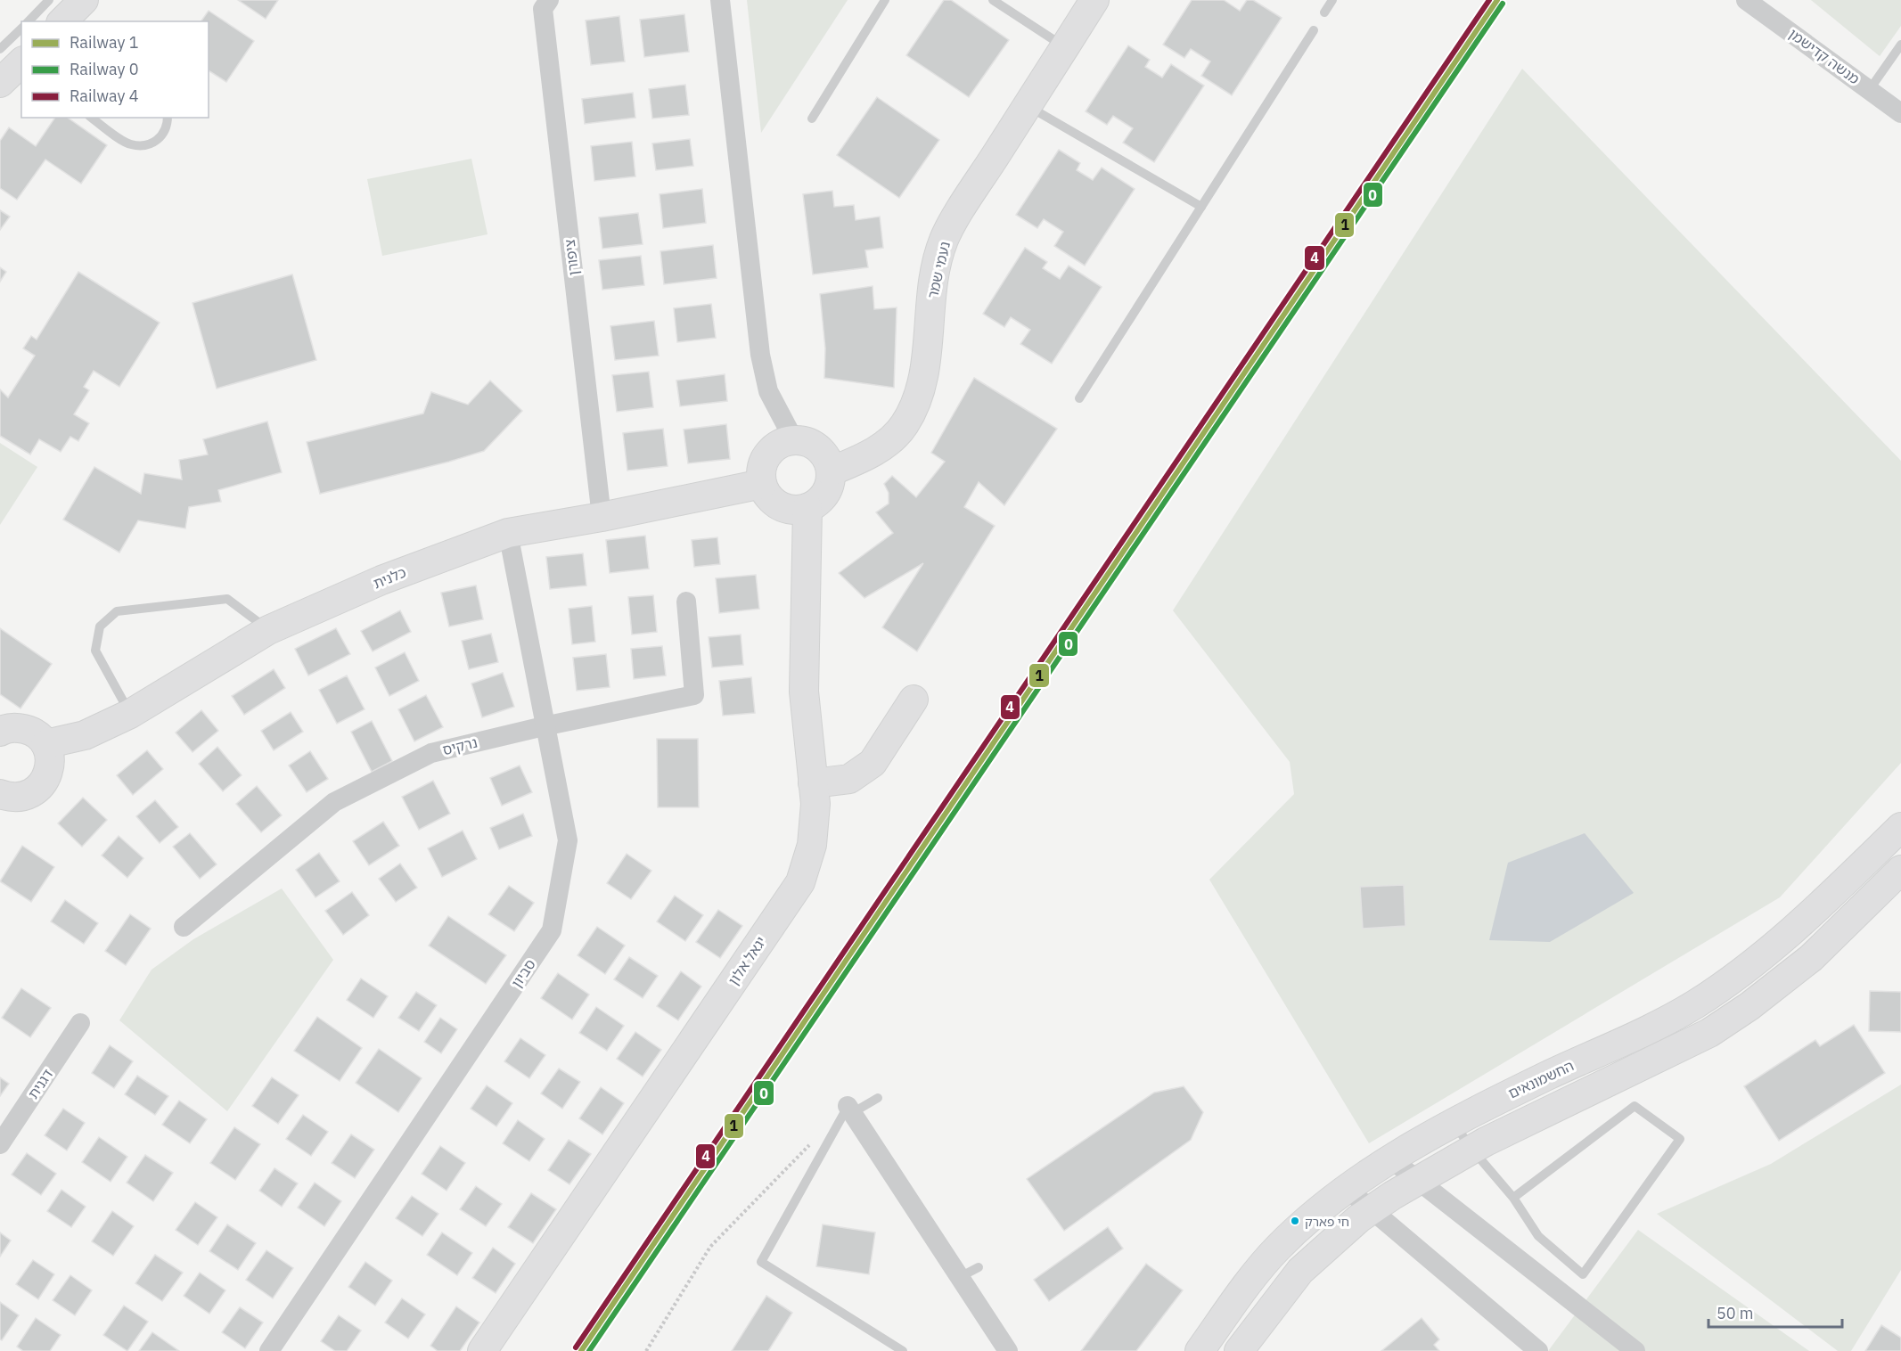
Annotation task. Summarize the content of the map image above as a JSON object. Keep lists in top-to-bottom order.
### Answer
{
  "streets": {
    "street": [
      "מנשה קדישמן",
      "ציפורן",
      "נעמי שמר",
      "כלנית",
      "נרקיס",
      "יגאל אלון",
      "סביון",
      "החשמונאים",
      "דגנית"
    ]
  },
  "crossings": [
    ["ציפורן", "כלנית"],
    ["נעמי שמר", "כלנית"],
    ["נעמי שמר", "יגאל אלון"],
    ["כלנית", "יגאל אלון"],
    ["כלנית", "סביון"],
    ["נרקיס", "סביון"]
  ],
  "places": ["חי פארק"],
  "lines": ["rail line 1", "rail line 4", "rail line 0"],
  "legend": ["Railway 1", "Railway 0", "Railway 4"],
  "scale_bar": "50 m"
}
